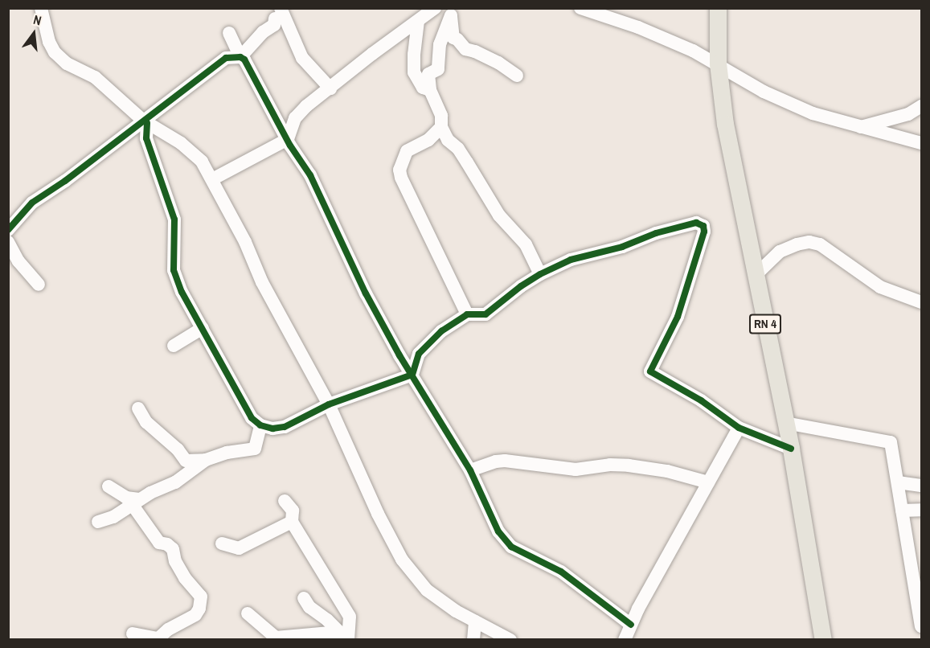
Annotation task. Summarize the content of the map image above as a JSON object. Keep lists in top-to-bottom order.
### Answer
{
  "streets": {
    "main road": ["RN 4"]
  },
  "north": "top"
}
